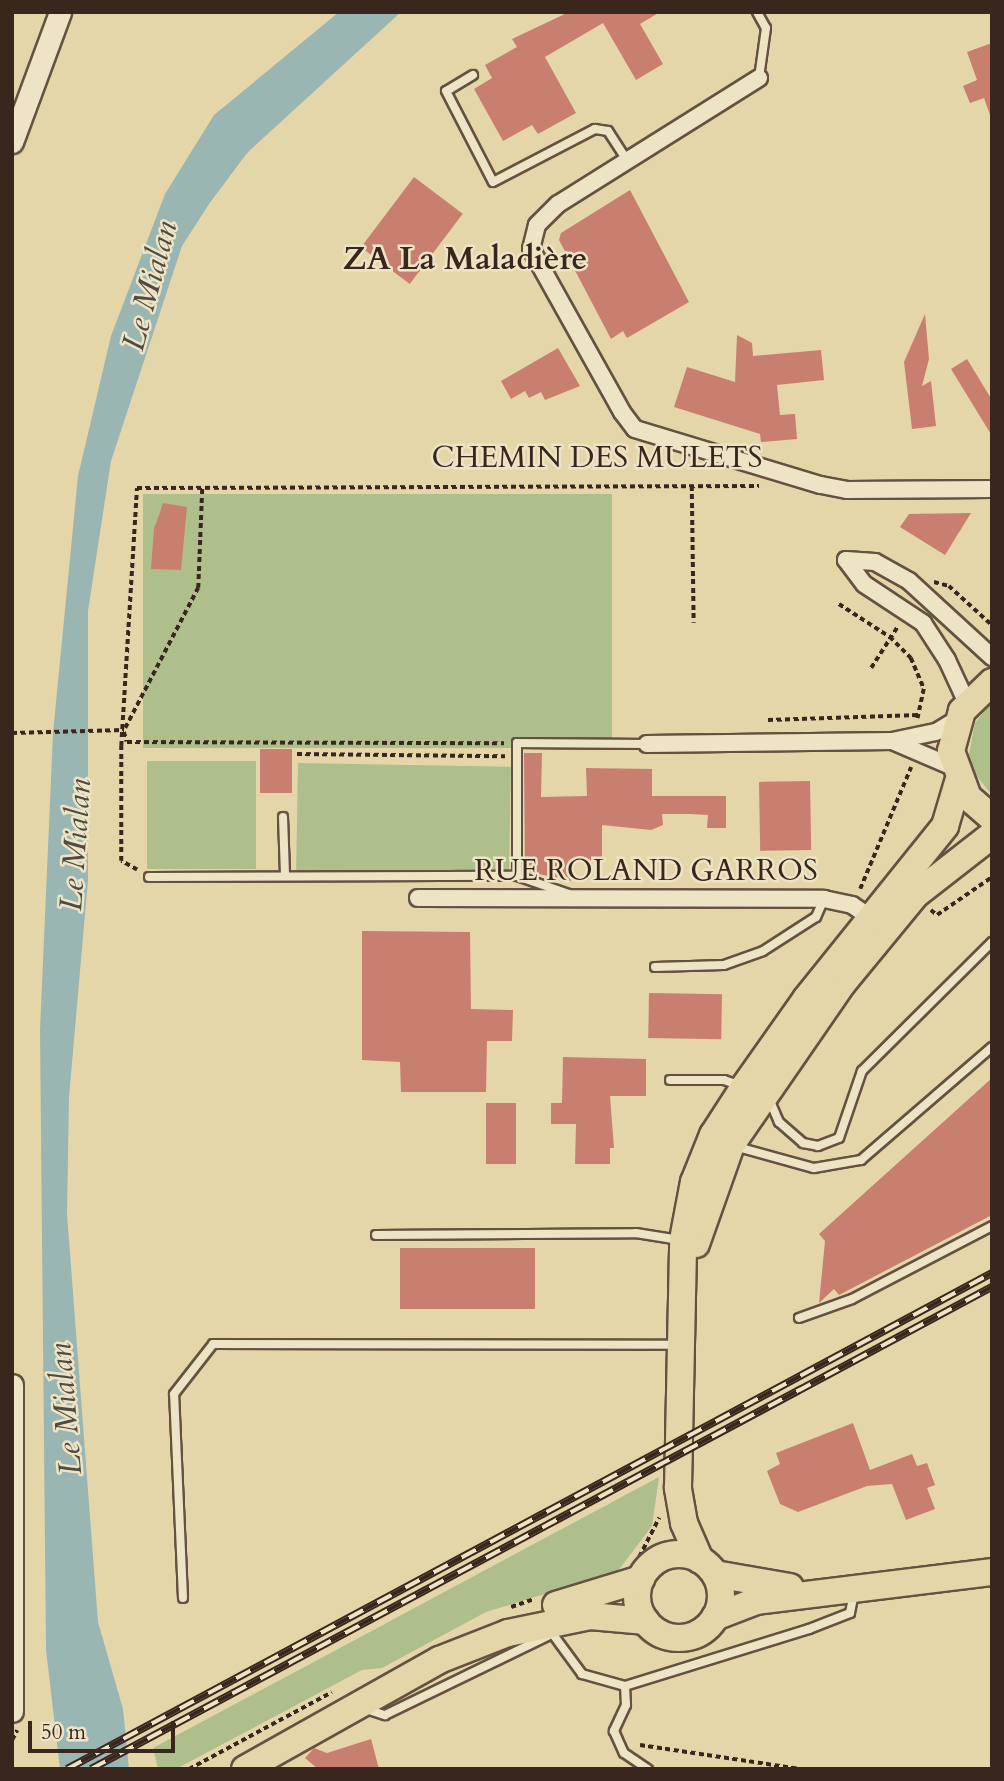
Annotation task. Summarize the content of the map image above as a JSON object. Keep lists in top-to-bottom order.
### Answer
{
  "streets": {
    "street": ["RUE ROLAND GARROS"],
    "path": ["CHEMIN DES MULETS"]
  },
  "districts": ["ZA La Maladière"],
  "water": ["Le Mialan"],
  "scale_bar": "50 m"
}
